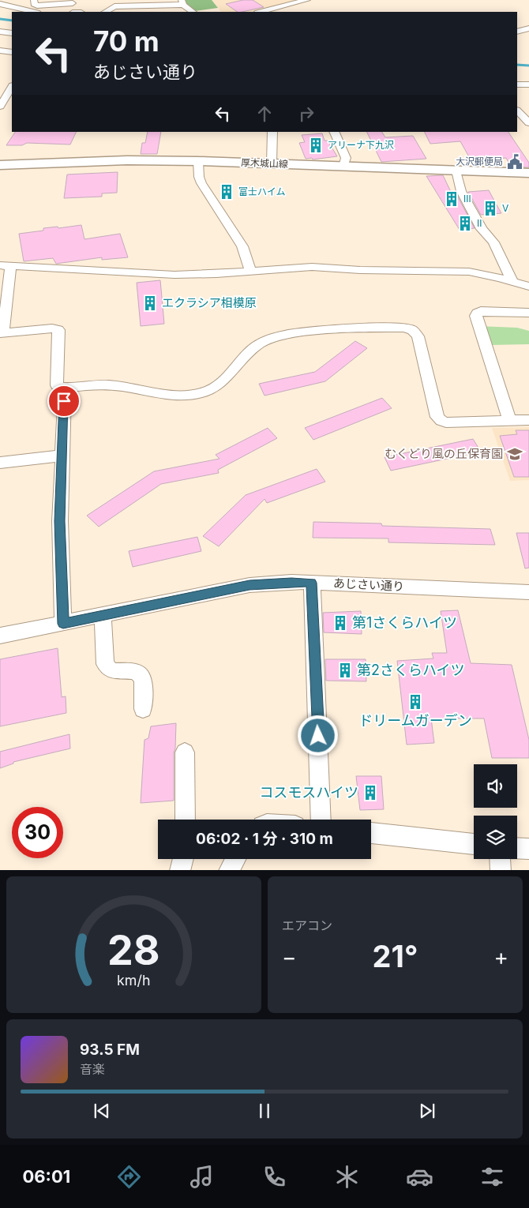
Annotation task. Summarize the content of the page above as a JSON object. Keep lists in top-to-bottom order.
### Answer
{
  "streets": {
    "main road": ["厚木城山線"],
    "street": ["あじさい通り"]
  },
  "places": {
    "building": [
      "アリーナ下九沢",
      "富士ハイム",
      "Ⅲ",
      "Ⅴ",
      "Ⅱ",
      "エクラシア相模原",
      "第1さくらハイツ",
      "第2さくらハイツ",
      "ドリームガーデン",
      "コスモスハイツ"
    ],
    "public building": ["大沢郵便局"],
    "school or university": ["むくどり風の丘保育園"]
  },
  "page": {
    "turn": ["70 m", "あじさい通り"],
    "limit": "30",
    "trip": "06:02 · 1 分 · 310 m",
    "tile": "エアコン",
    "heat": ["−", "21°", "+"],
    "song": ["93.5 FM", "音楽"],
    "tabs": "06:01",
    "gauge": ["28", "km/h"]
  }
}
